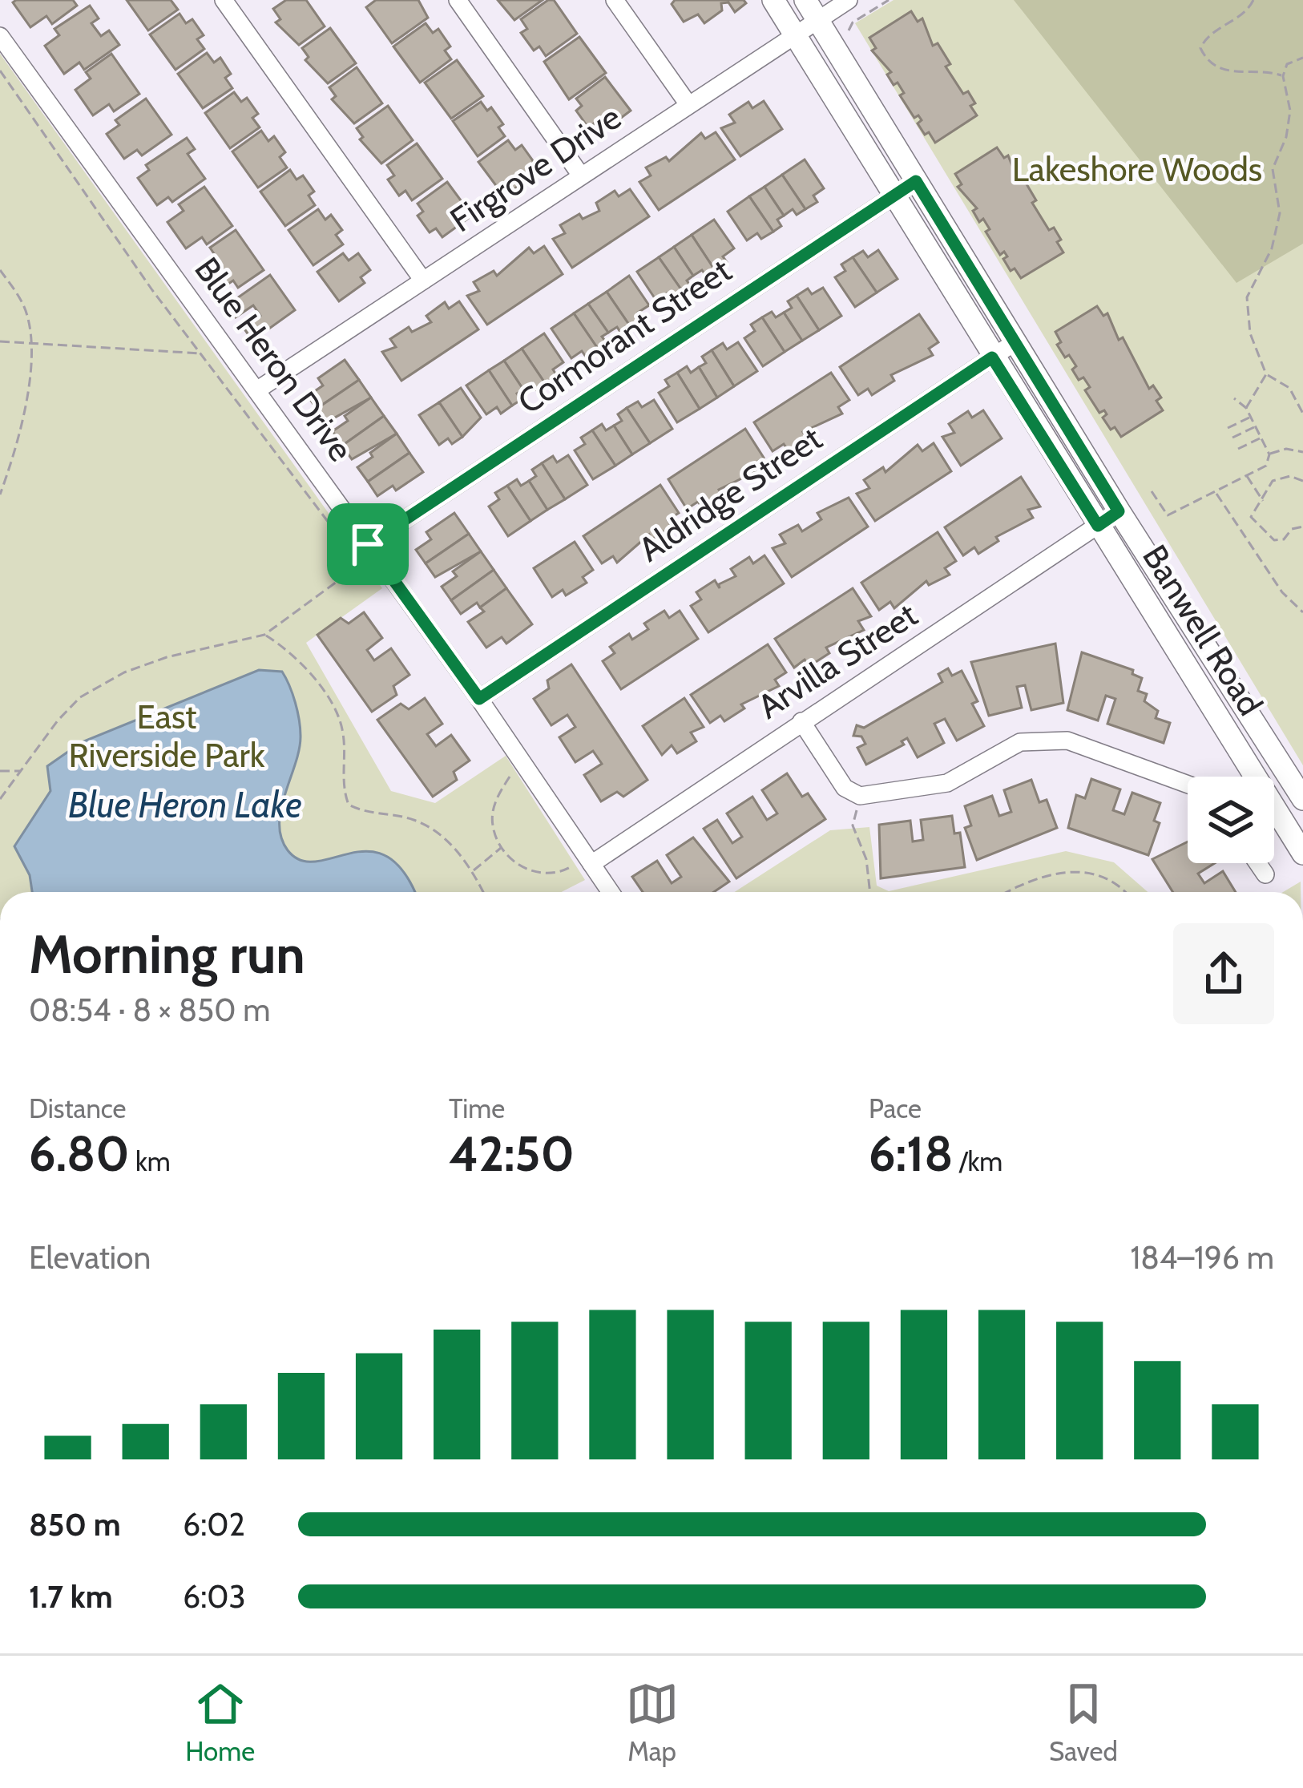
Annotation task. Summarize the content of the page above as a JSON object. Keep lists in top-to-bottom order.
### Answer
{
  "streets": {
    "main road": ["Banwell Road"],
    "street": [
      "Firgrove Drive",
      "Cormorant Street",
      "Blue Heron Drive",
      "Aldridge Street",
      "Arvilla Street"
    ]
  },
  "crossings": [
    ["Firgrove Drive", "Blue Heron Drive"],
    ["Firgrove Drive", "Banwell Road"],
    ["Cormorant Street", "Blue Heron Drive"],
    ["Cormorant Street", "Banwell Road"],
    ["Blue Heron Drive", "Aldridge Street"],
    ["Blue Heron Drive", "Arvilla Street"],
    ["Aldridge Street", "Banwell Road"],
    ["Banwell Road", "Arvilla Street"]
  ],
  "water": ["Blue Heron Lake"],
  "parks": ["Lakeshore Woods", "East Riverside Park"],
  "page": {
    "heading": ["Morning run", "08:54 · 8 × 850 m"],
    "stats": [
      ["Distance", "6.80 km"],
      ["Time", "42:50"],
      ["Pace", "6:18 /km"]
    ],
    "chart": ["Elevation", "184–196 m"],
    "list": [
      {
        "name": "850 m",
        "note": "6:02"
      },
      {
        "name": "1.7 km",
        "note": "6:03"
      }
    ],
    "tabs": ["Home", "Map", "Saved"]
  }
}
